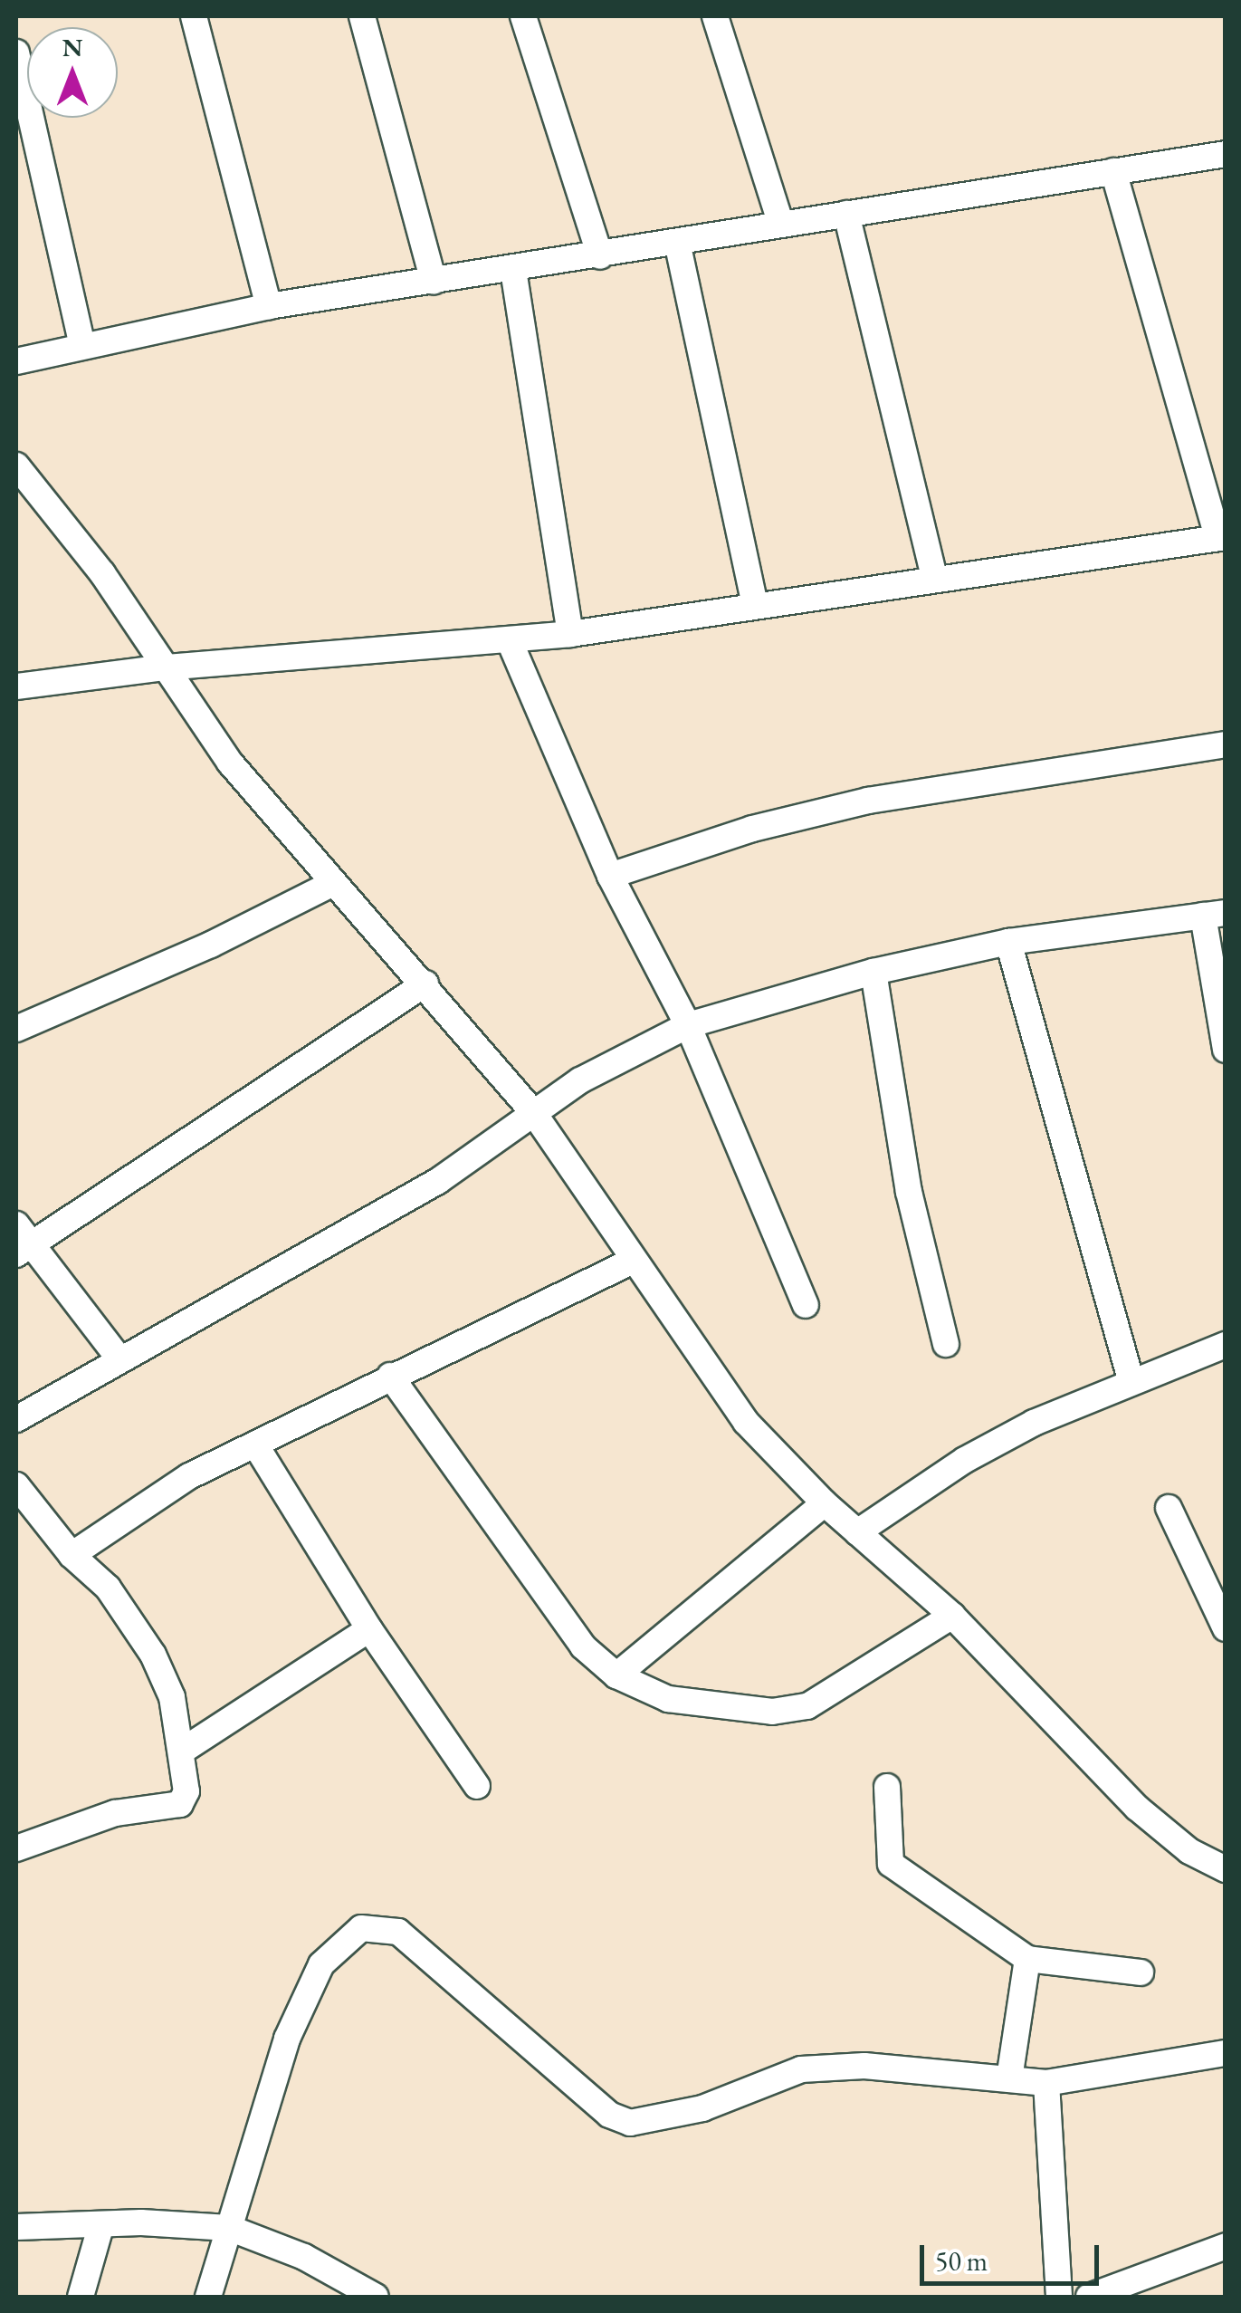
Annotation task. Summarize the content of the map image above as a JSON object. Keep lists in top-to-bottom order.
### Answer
{
  "scale_bar": "50 m",
  "north": "top"
}
